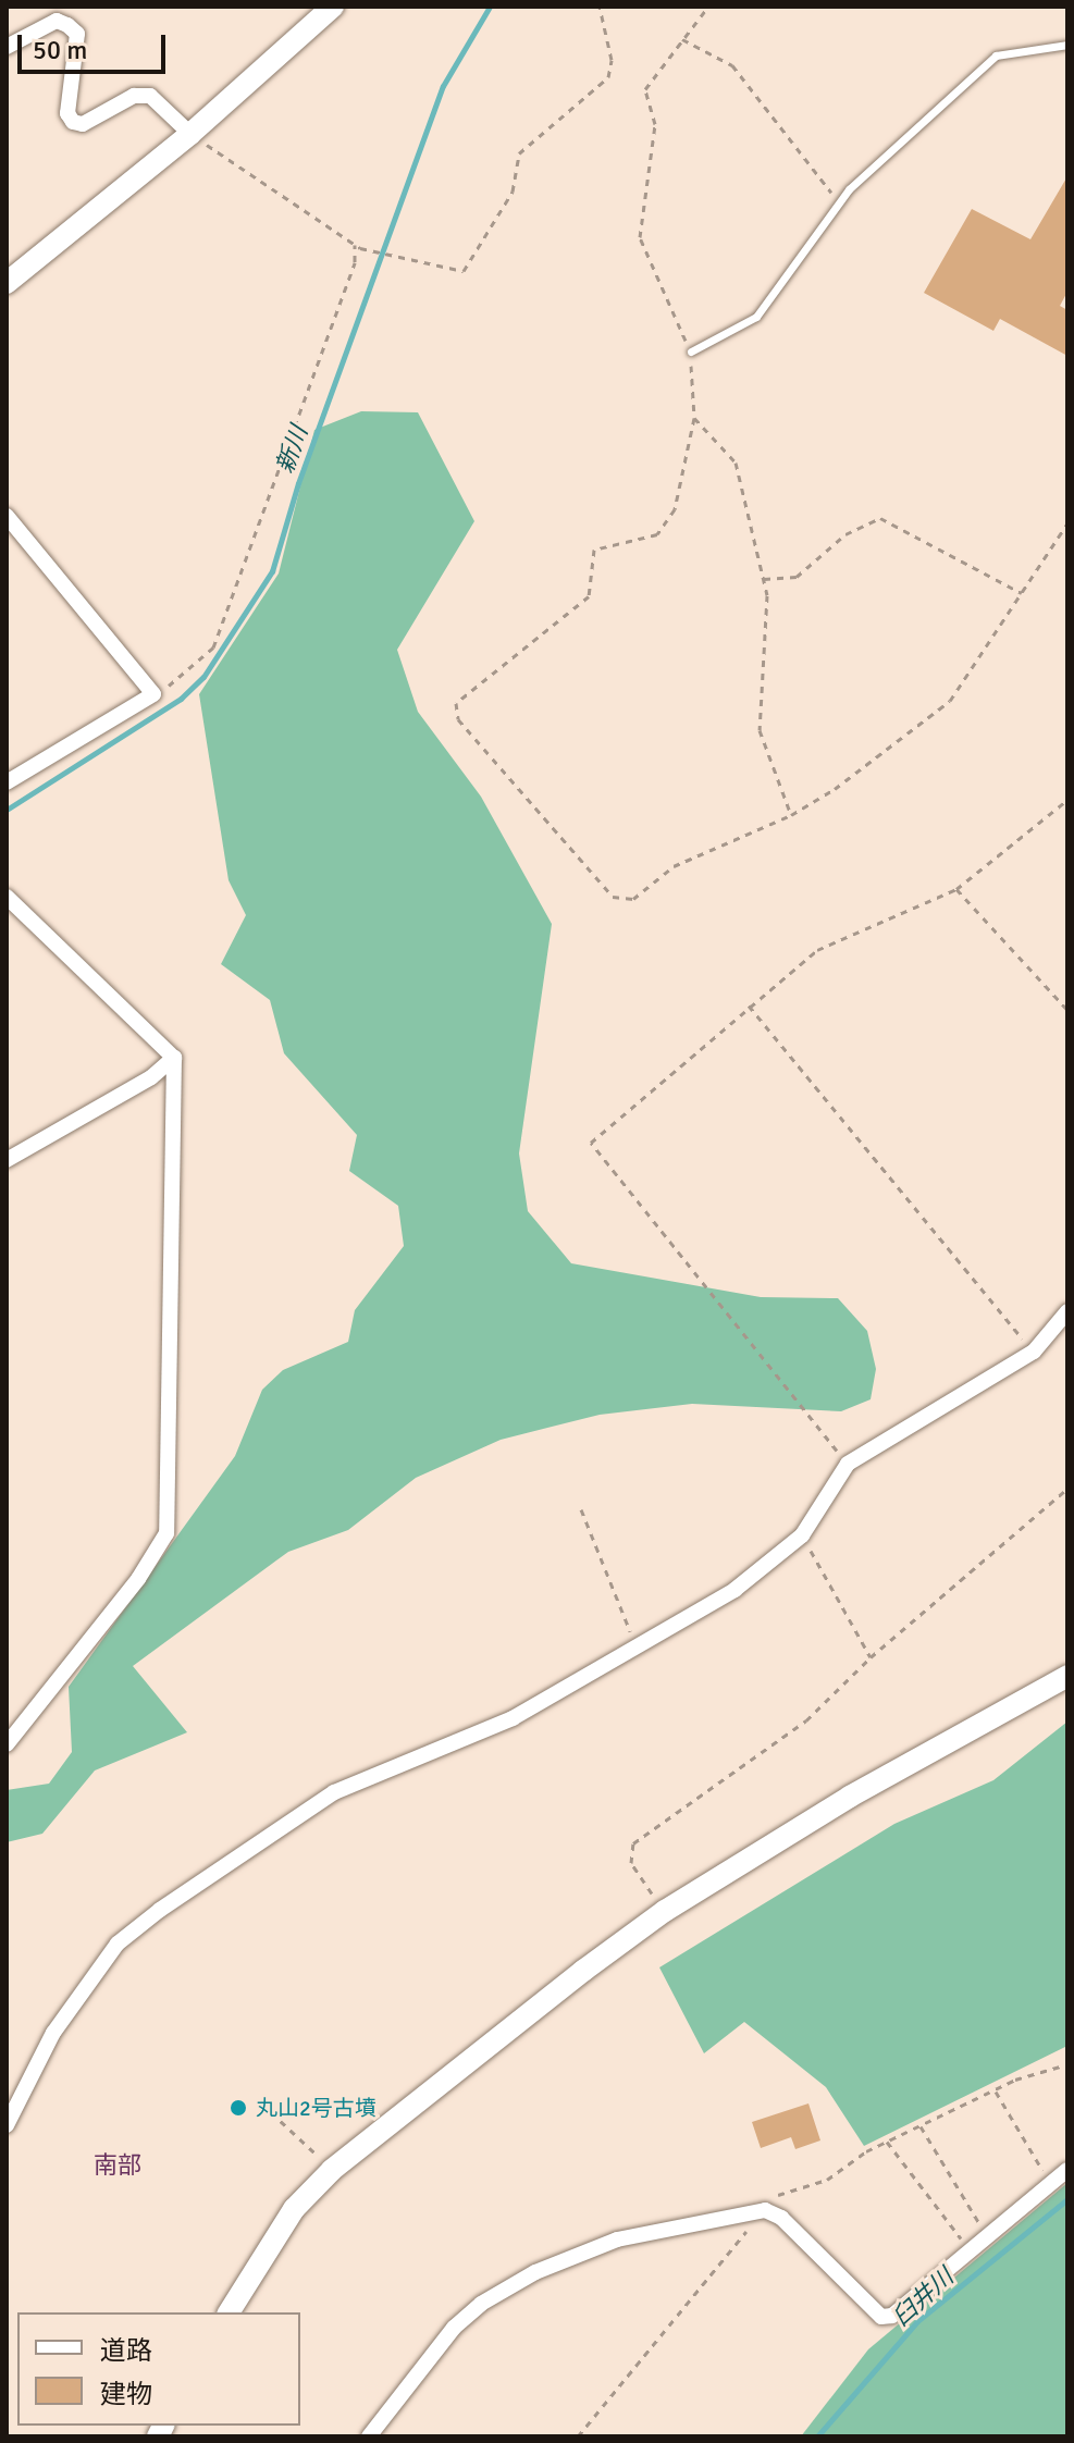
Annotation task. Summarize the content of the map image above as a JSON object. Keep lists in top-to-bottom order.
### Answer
{
  "districts": ["南部"],
  "water": ["新川", "臼井川"],
  "places": ["丸山2号古墳"],
  "legend": ["道路", "建物"],
  "scale_bar": "50 m"
}
